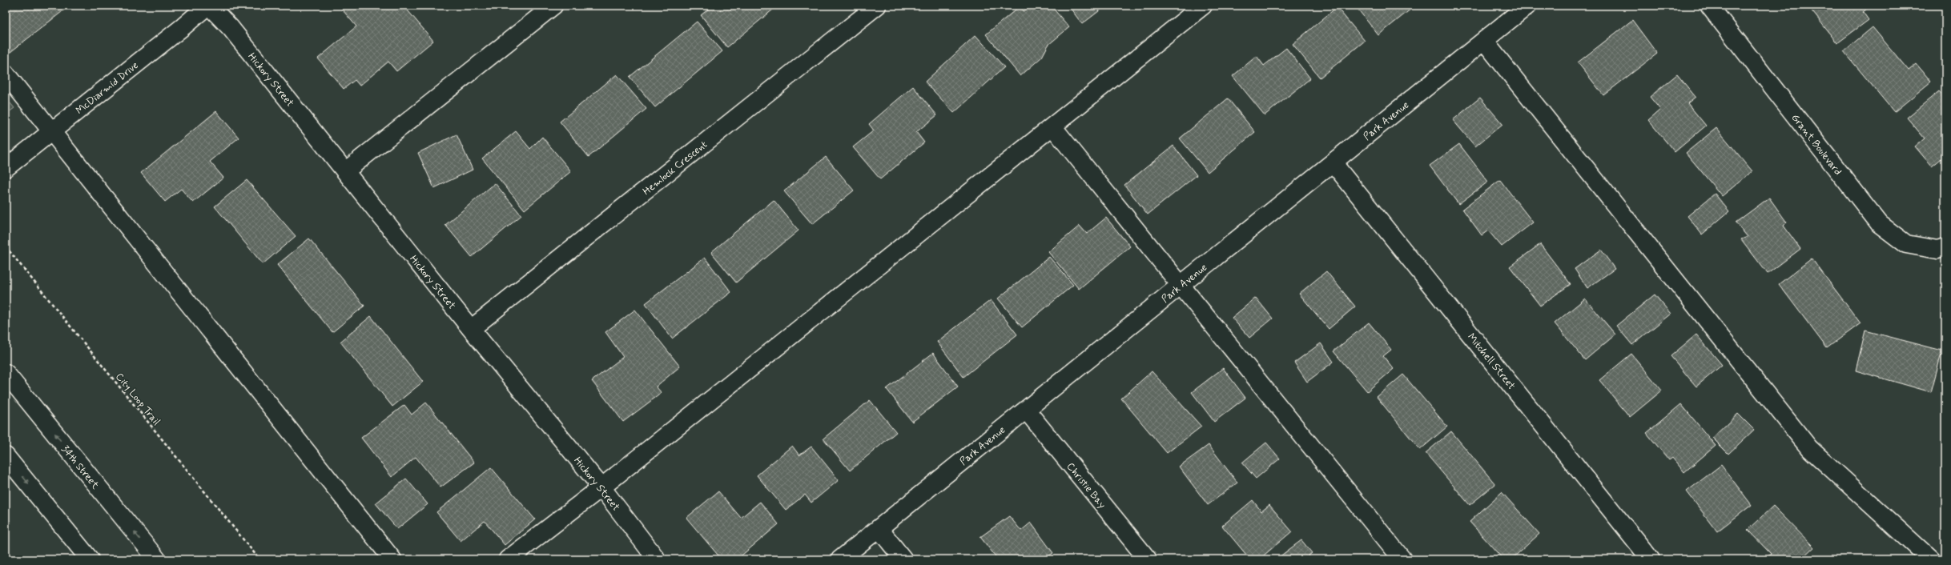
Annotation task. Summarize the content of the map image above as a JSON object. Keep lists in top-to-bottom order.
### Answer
{
  "streets": {
    "street": [
      "Hickory Street",
      "McDiarmid Drive",
      "Park Avenue",
      "Grant Boulevard",
      "Hemlock Crescent",
      "Mitchell Street",
      "34th Street",
      "Christie Bay"
    ],
    "path": ["City Loop Trail"]
  },
  "crossings": [
    ["Hickory Street", "McDiarmid Drive"],
    ["Hickory Street", "Hemlock Crescent"],
    ["Park Avenue", "Mitchell Street"],
    ["Park Avenue", "Christie Bay"]
  ]
}
